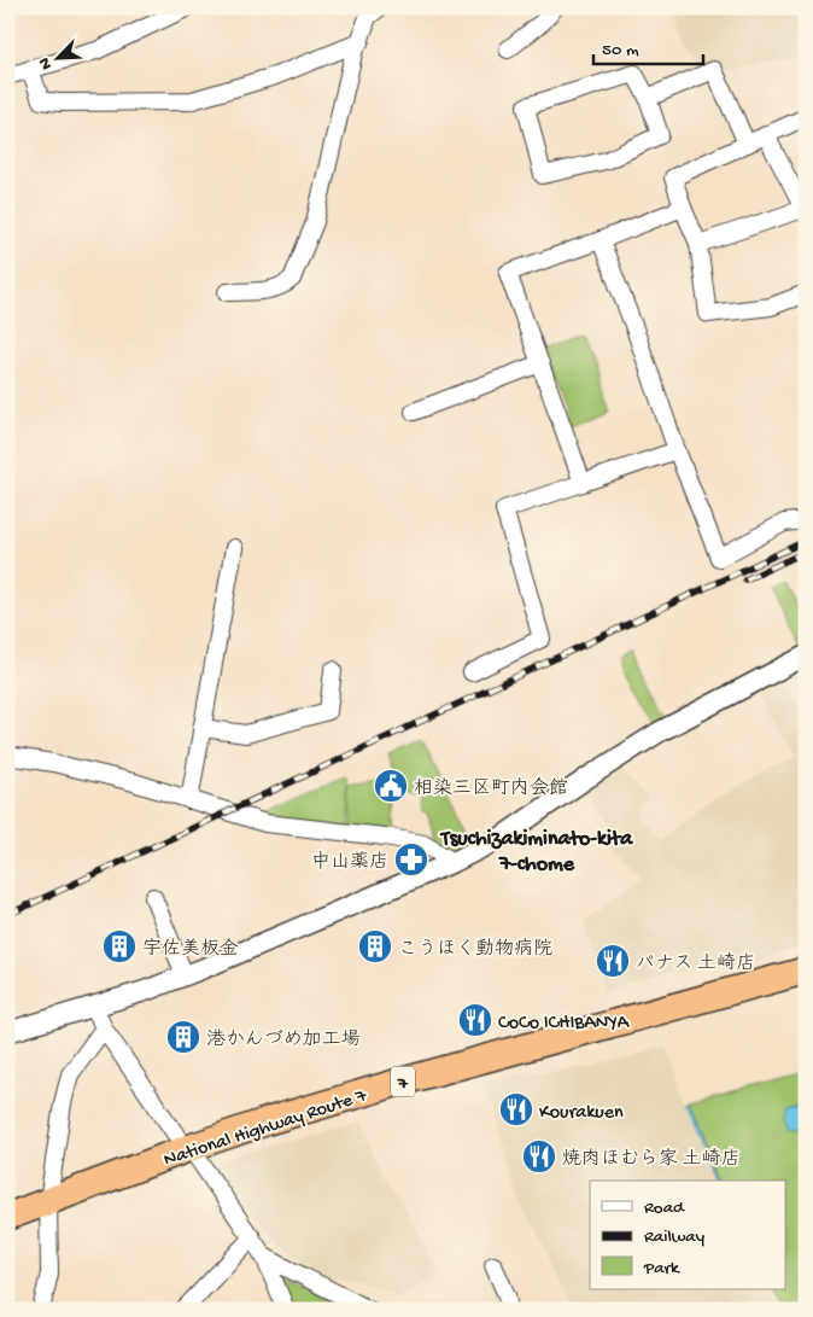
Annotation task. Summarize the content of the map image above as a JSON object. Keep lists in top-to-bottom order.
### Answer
{
  "streets": {
    "highway": ["7", "National Highway Route 7"]
  },
  "districts": ["Tsuchizakiminato-kita 7-chome"],
  "places": {
    "public building": ["相染三区町内会館"],
    "pharmacy": ["中山薬店"],
    "building": ["宇佐美板金", "こうほく動物病院", "港かんづめ加工場"],
    "restaurant": [
      "パナス 土崎店",
      "CoCo ICHIBANYA",
      "Kourakuen",
      "焼肉ほむら家 土崎店"
    ]
  },
  "legend": ["Road", "Railway", "Park"],
  "scale_bar": "50 m",
  "north": "bottom left"
}
